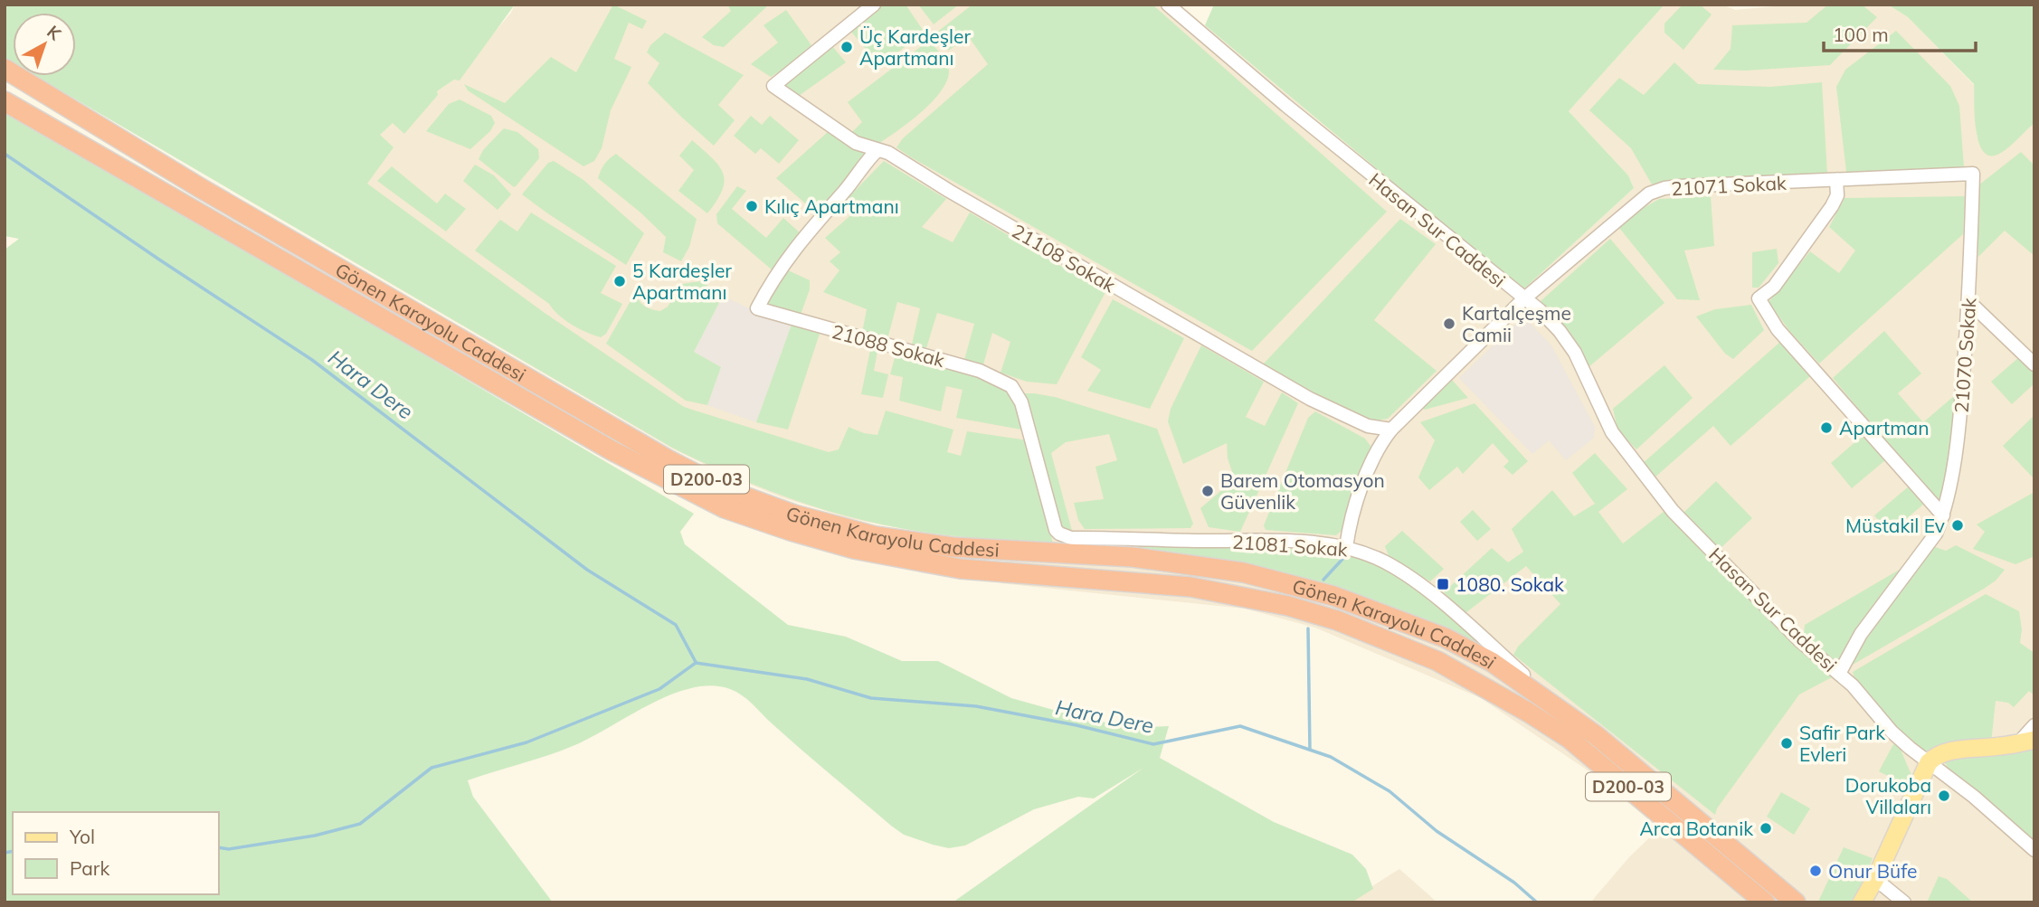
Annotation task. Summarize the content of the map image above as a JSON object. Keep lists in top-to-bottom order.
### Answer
{
  "streets": {
    "highway": ["Gönen Karayolu Caddesi", "D200-03"],
    "street": [
      "21071 Sokak",
      "Hasan Sur Caddesi",
      "21108 Sokak",
      "21088 Sokak",
      "21070 Sokak",
      "21081 Sokak"
    ]
  },
  "crossings": [
    ["21071 Sokak", "Hasan Sur Caddesi"],
    ["21071 Sokak", "21108 Sokak"],
    ["21071 Sokak", "21070 Sokak"],
    ["21071 Sokak", "21081 Sokak"],
    ["Hasan Sur Caddesi", "21070 Sokak"],
    ["21108 Sokak", "21088 Sokak"],
    ["Gönen Karayolu Caddesi", "21081 Sokak"],
    ["21088 Sokak", "21081 Sokak"]
  ],
  "water": ["Hara Dere"],
  "places": {
    "other": [
      "Üç Kardeşler Apartmanı",
      "Kılıç Apartmanı",
      "5 Kardeşler Apartmanı",
      "Kartalçeşme Camii",
      "Apartman",
      "Barem Otomasyon Güvenlik",
      "Müstakil Ev",
      "Safir Park Evleri",
      "Dorukoba Villaları",
      "Arca Botanik",
      "Onur Büfe"
    ],
    "transit": ["1080. Sokak"]
  },
  "legend": ["Yol", "Park"],
  "scale_bar": "100 m",
  "north": "top right"
}
